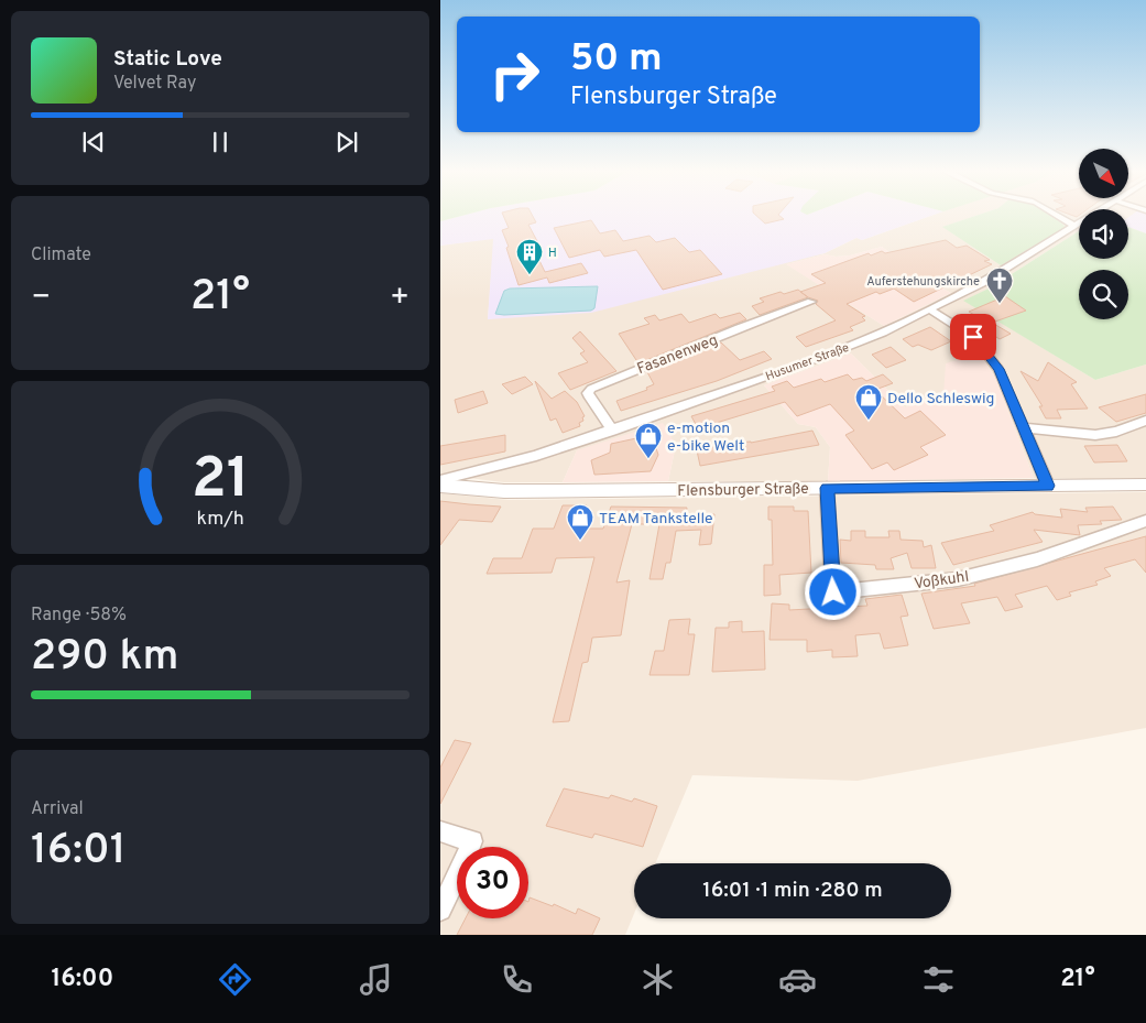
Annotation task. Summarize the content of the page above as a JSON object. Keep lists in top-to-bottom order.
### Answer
{
  "streets": {
    "street": [
      "Fasanenweg",
      "Husumer Straße",
      "Flensburger Straße",
      "Voßkuhl"
    ]
  },
  "crossings": [
    ["Fasanenweg", "Husumer Straße"],
    ["Flensburger Straße", "Voßkuhl"]
  ],
  "places": {
    "building": ["H"],
    "church": ["Auferstehungskirche"],
    "shop": ["Dello Schleswig", "e-motion e-bike Welt", "TEAM Tankstelle"]
  },
  "north": "bottom right",
  "page": {
    "turn": ["50 m", "Flensburger Straße"],
    "song": ["Static Love", "Velvet Ray"],
    "tile": [
      "Climate",
      ["Range · 58%", "290 km"],
      ["Arrival", "16:01"]
    ],
    "heat": ["−", "21°", "+"],
    "limit": "30",
    "trip": "16:01 · 1 min · 280 m",
    "tabs": ["16:00", "21°"],
    "gauge": ["21", "km/h"]
  }
}
